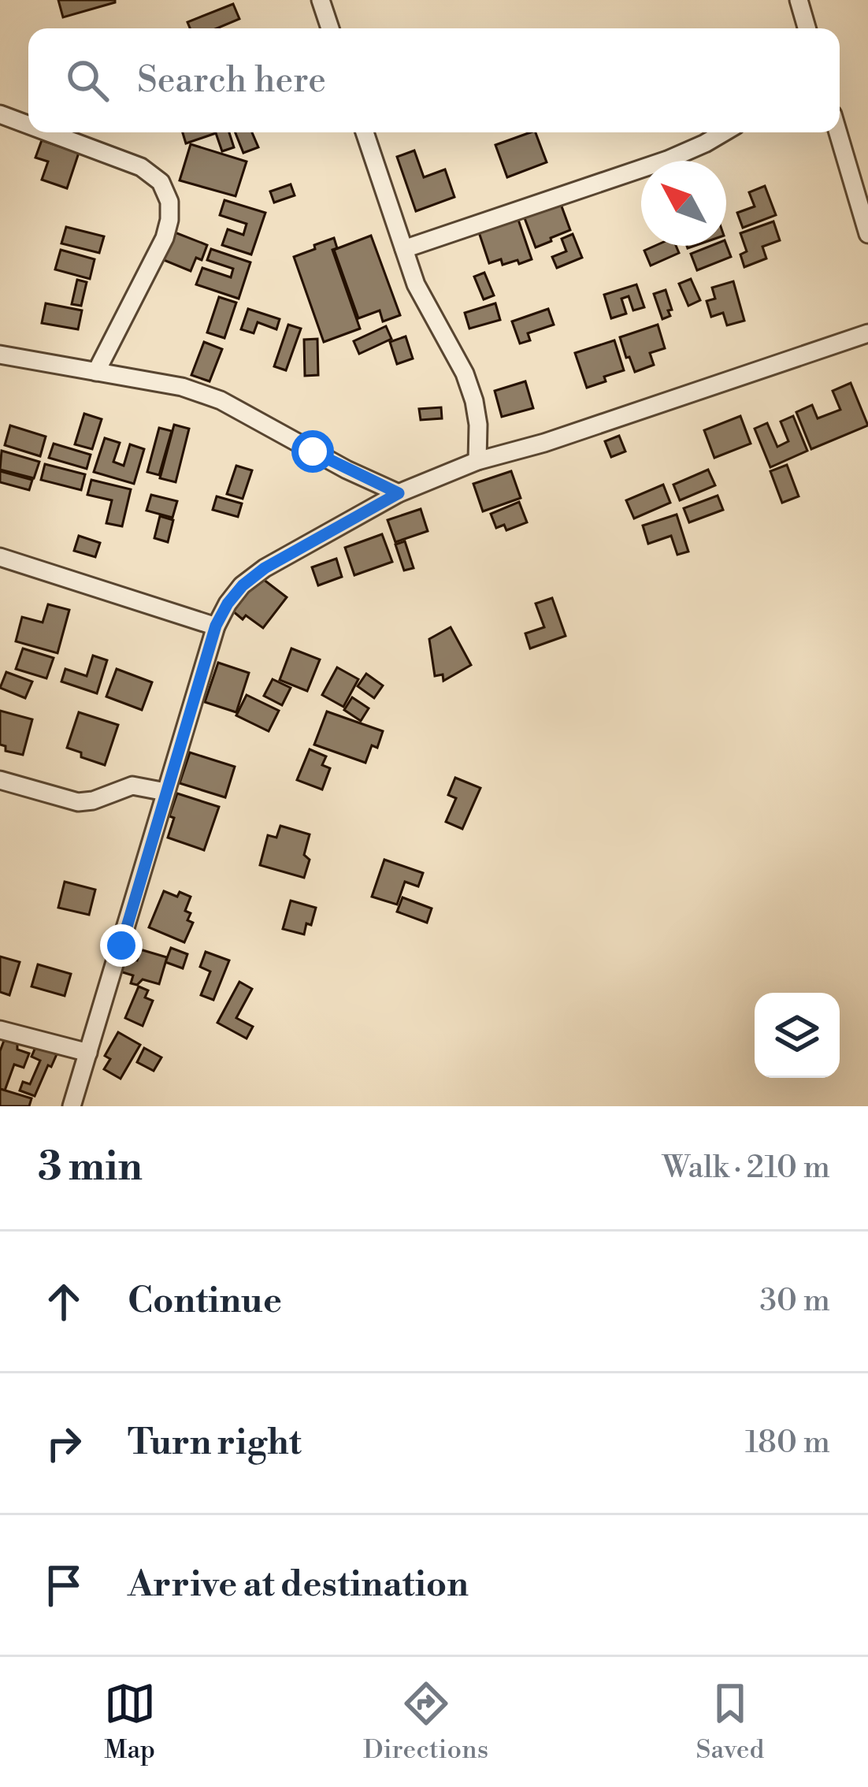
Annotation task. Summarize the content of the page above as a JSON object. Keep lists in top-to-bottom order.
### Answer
{
  "north": "top left",
  "page": {
    "search": "Search here",
    "heading": ["3 min", "Walk · 210 m"],
    "list": [
      ["Continue", "30 m"],
      ["Turn right", "180 m"],
      "Arrive at destination"
    ],
    "nav": ["Map", "Directions", "Saved"]
  }
}
